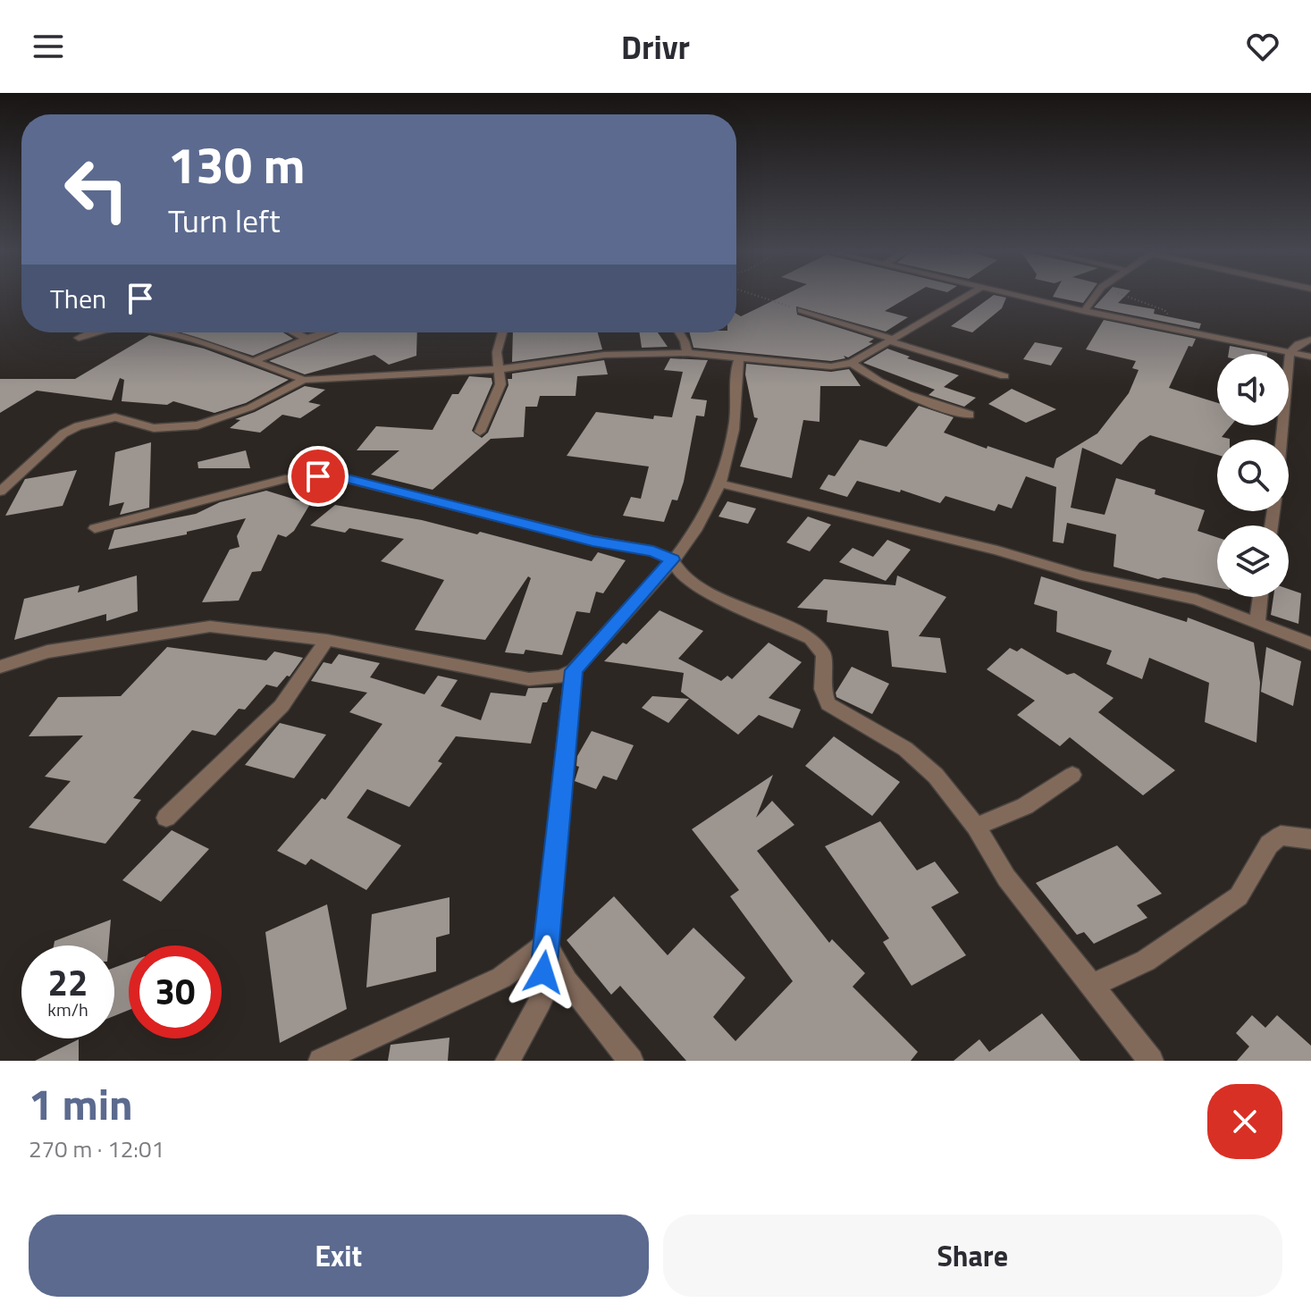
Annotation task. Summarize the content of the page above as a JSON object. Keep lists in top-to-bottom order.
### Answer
{
  "page": {
    "header": "Drivr",
    "turn": ["130 m", "Turn left"],
    "then": "Then",
    "speed": "22 km/h",
    "limit": "30",
    "heading": ["1 min", "270 m · 12:01"],
    "buttons": ["Exit", "Share"]
  }
}
